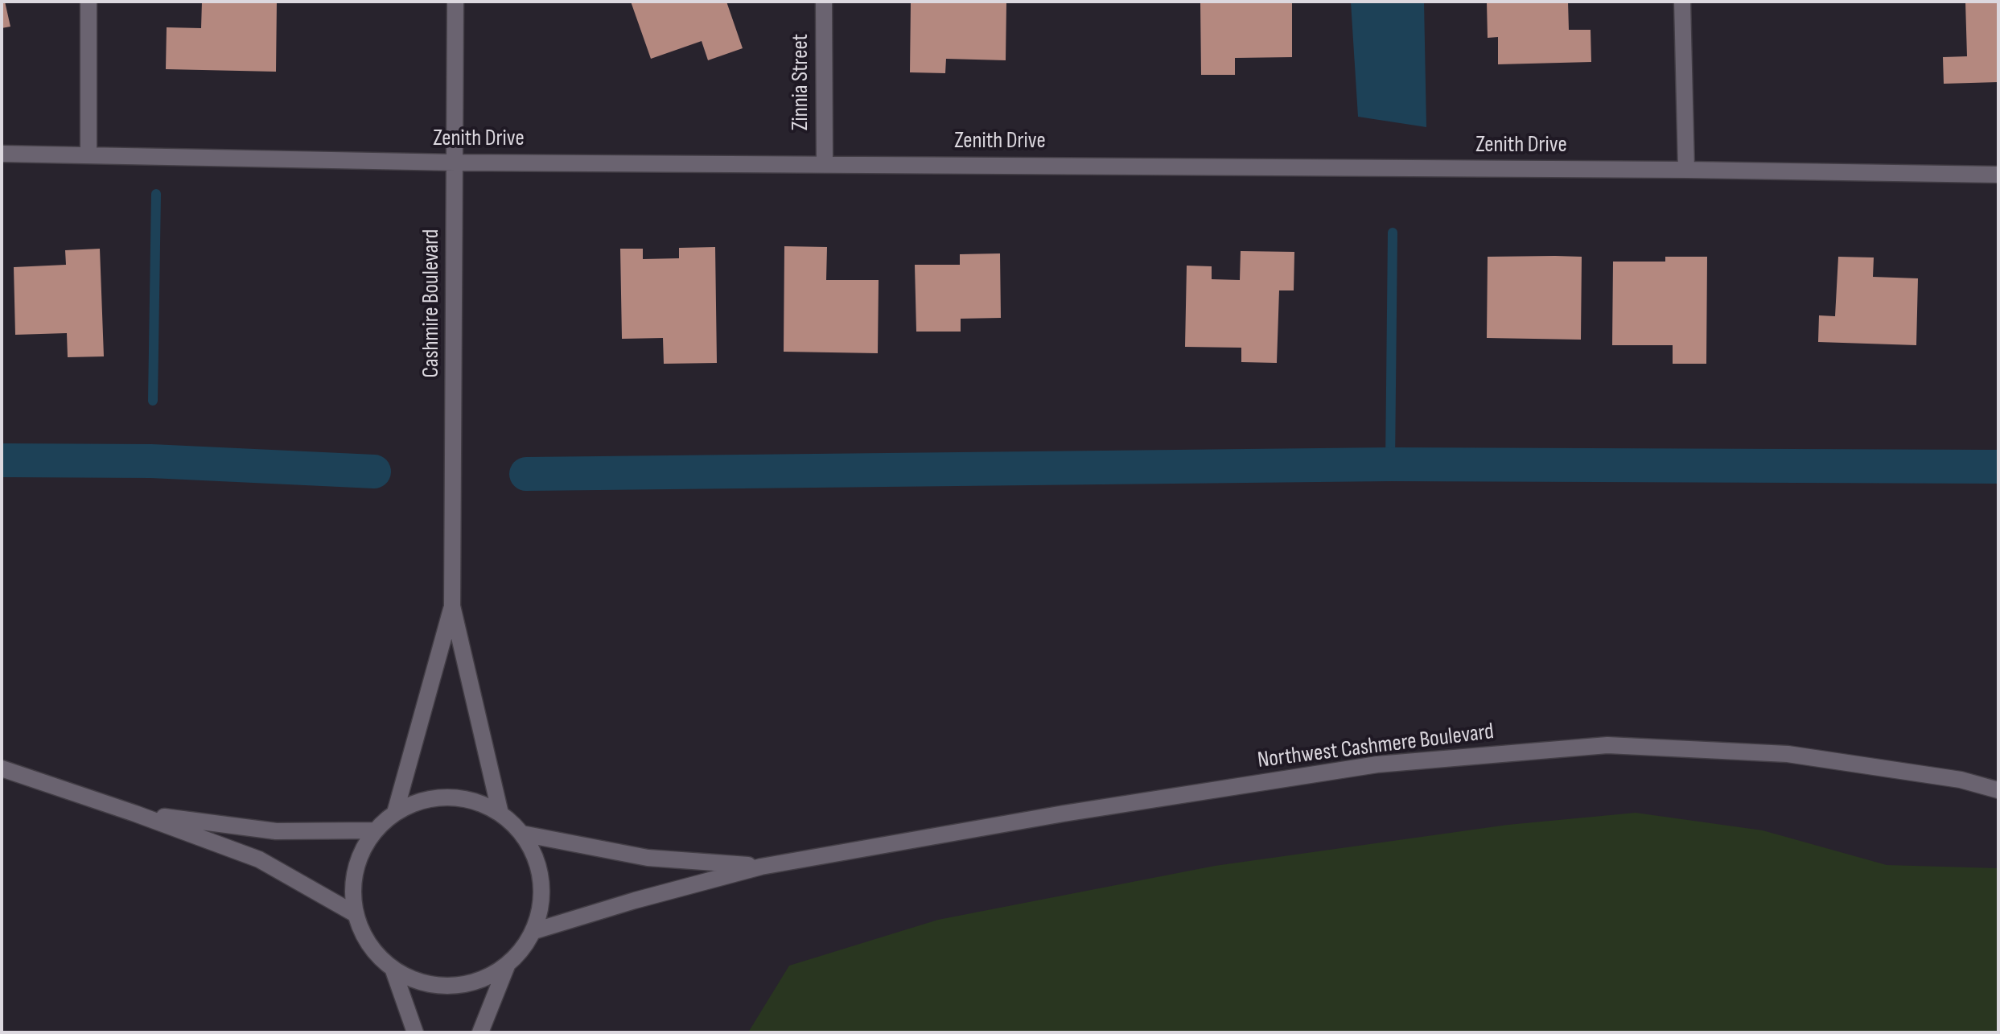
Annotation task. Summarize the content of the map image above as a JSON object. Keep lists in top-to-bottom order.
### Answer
{
  "streets": {
    "street": [
      "Zinnia Street",
      "Zenith Drive",
      "Cashmire Boulevard",
      "Northwest Cashmere Boulevard"
    ]
  },
  "crossings": [
    ["Zinnia Street", "Zenith Drive"],
    ["Zenith Drive", "Cashmire Boulevard"],
    ["Cashmire Boulevard", "Northwest Cashmere Boulevard"]
  ]
}
